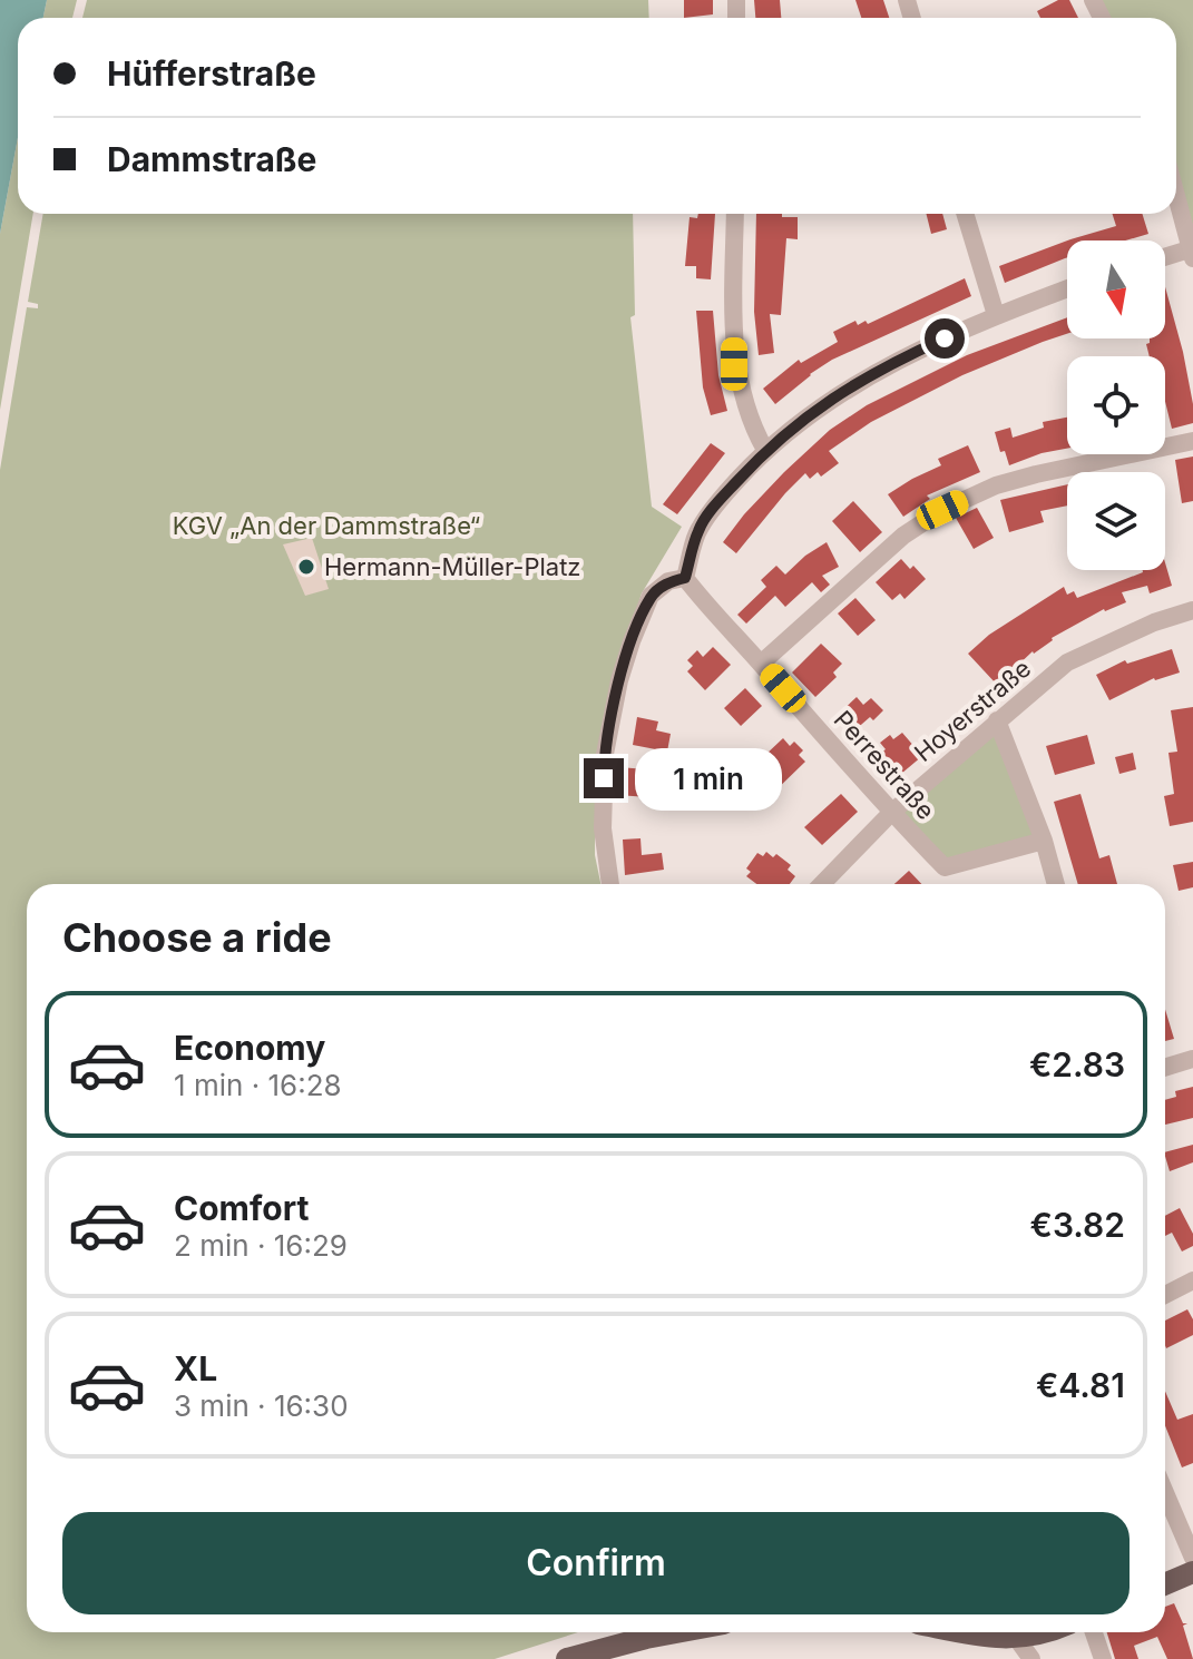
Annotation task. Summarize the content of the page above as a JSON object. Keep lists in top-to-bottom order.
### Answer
{
  "streets": {
    "street": ["Hoyerstraße", "Perrestraße"]
  },
  "crossings": [
    ["Hoyerstraße", "Perrestraße"]
  ],
  "parks": ["KGV „An der Dammstraße“"],
  "places": ["Hermann-Müller-Platz"],
  "north": "bottom",
  "page": {
    "banner": ["Hüfferstraße", "Dammstraße"],
    "bubble": "1 min",
    "heading": "Choose a ride",
    "list": [
      {
        "name": "Economy",
        "note": "1 min · 16:28",
        "value": "€2.83"
      },
      {
        "name": "Comfort",
        "note": "2 min · 16:29",
        "value": "€3.82"
      },
      {
        "name": "XL",
        "note": "3 min · 16:30",
        "value": "€4.81"
      }
    ],
    "buttons": "Confirm"
  }
}
